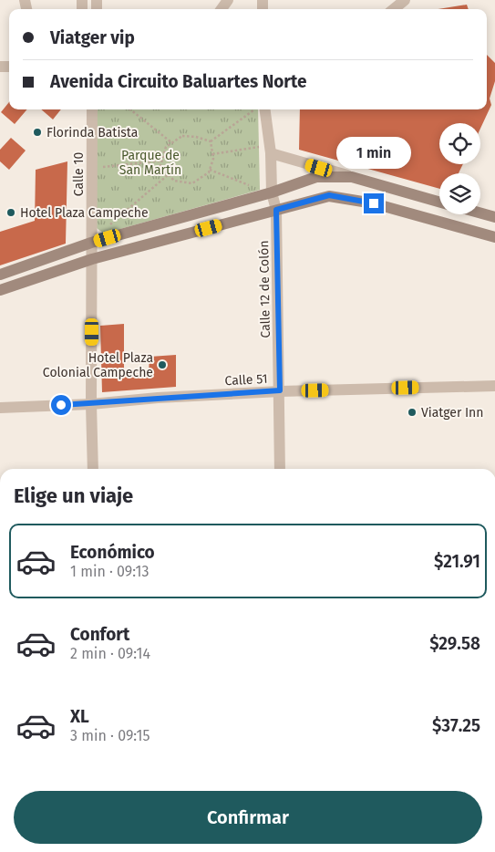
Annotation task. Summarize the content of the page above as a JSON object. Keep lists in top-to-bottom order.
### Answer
{
  "streets": {
    "street": ["Calle 10", "Calle 12 de Colón", "Calle 51"]
  },
  "crossings": [
    ["Calle 10", "Calle 51"],
    ["Calle 12 de Colón", "Calle 51"]
  ],
  "parks": ["Parque de San Martín"],
  "places": [
    "Florinda Batista",
    "Hotel Plaza Campeche",
    "Hotel Plaza Colonial Campeche",
    "Viatger Inn"
  ],
  "page": {
    "banner": ["Viatger vip", "Avenida Circuito Baluartes Norte"],
    "bubble": "1 min",
    "heading": "Elige un viaje",
    "list": [
      {
        "name": "Económico",
        "note": "1 min · 09:13",
        "value": "$21.91"
      },
      {
        "name": "Confort",
        "note": "2 min · 09:14",
        "value": "$29.58"
      },
      {
        "name": "XL",
        "note": "3 min · 09:15",
        "value": "$37.25"
      }
    ],
    "buttons": "Confirmar"
  }
}
